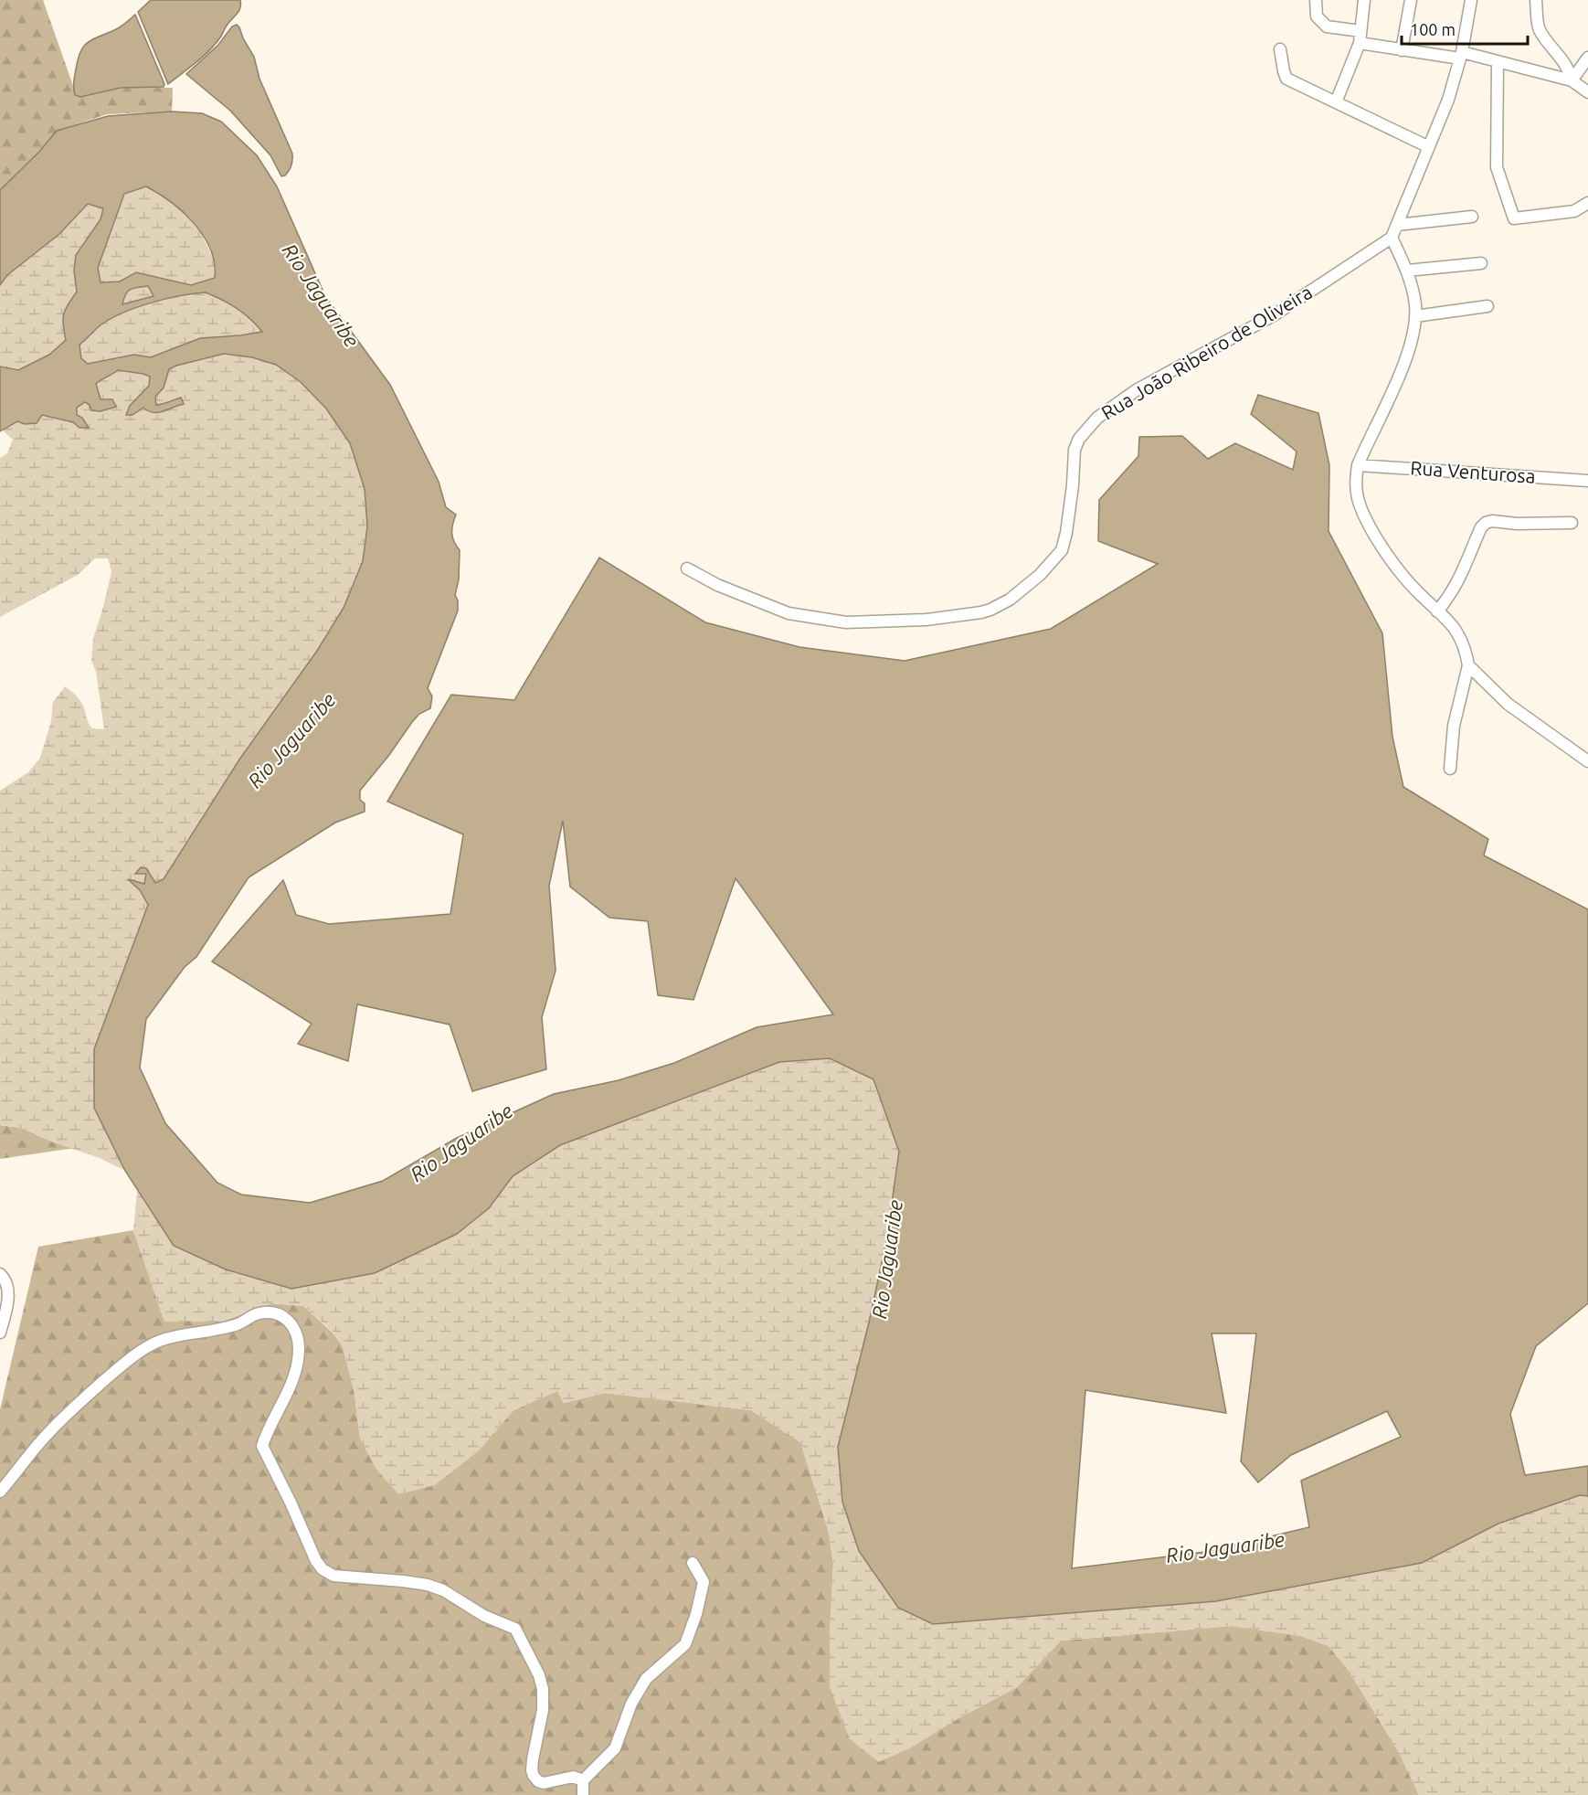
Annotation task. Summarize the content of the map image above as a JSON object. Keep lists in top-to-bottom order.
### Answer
{
  "streets": {
    "street": ["Rua João Ribeiro de Oliveira", "Rua Venturosa"]
  },
  "water": ["Rio Jaguaribe"],
  "scale_bar": "100 m"
}
